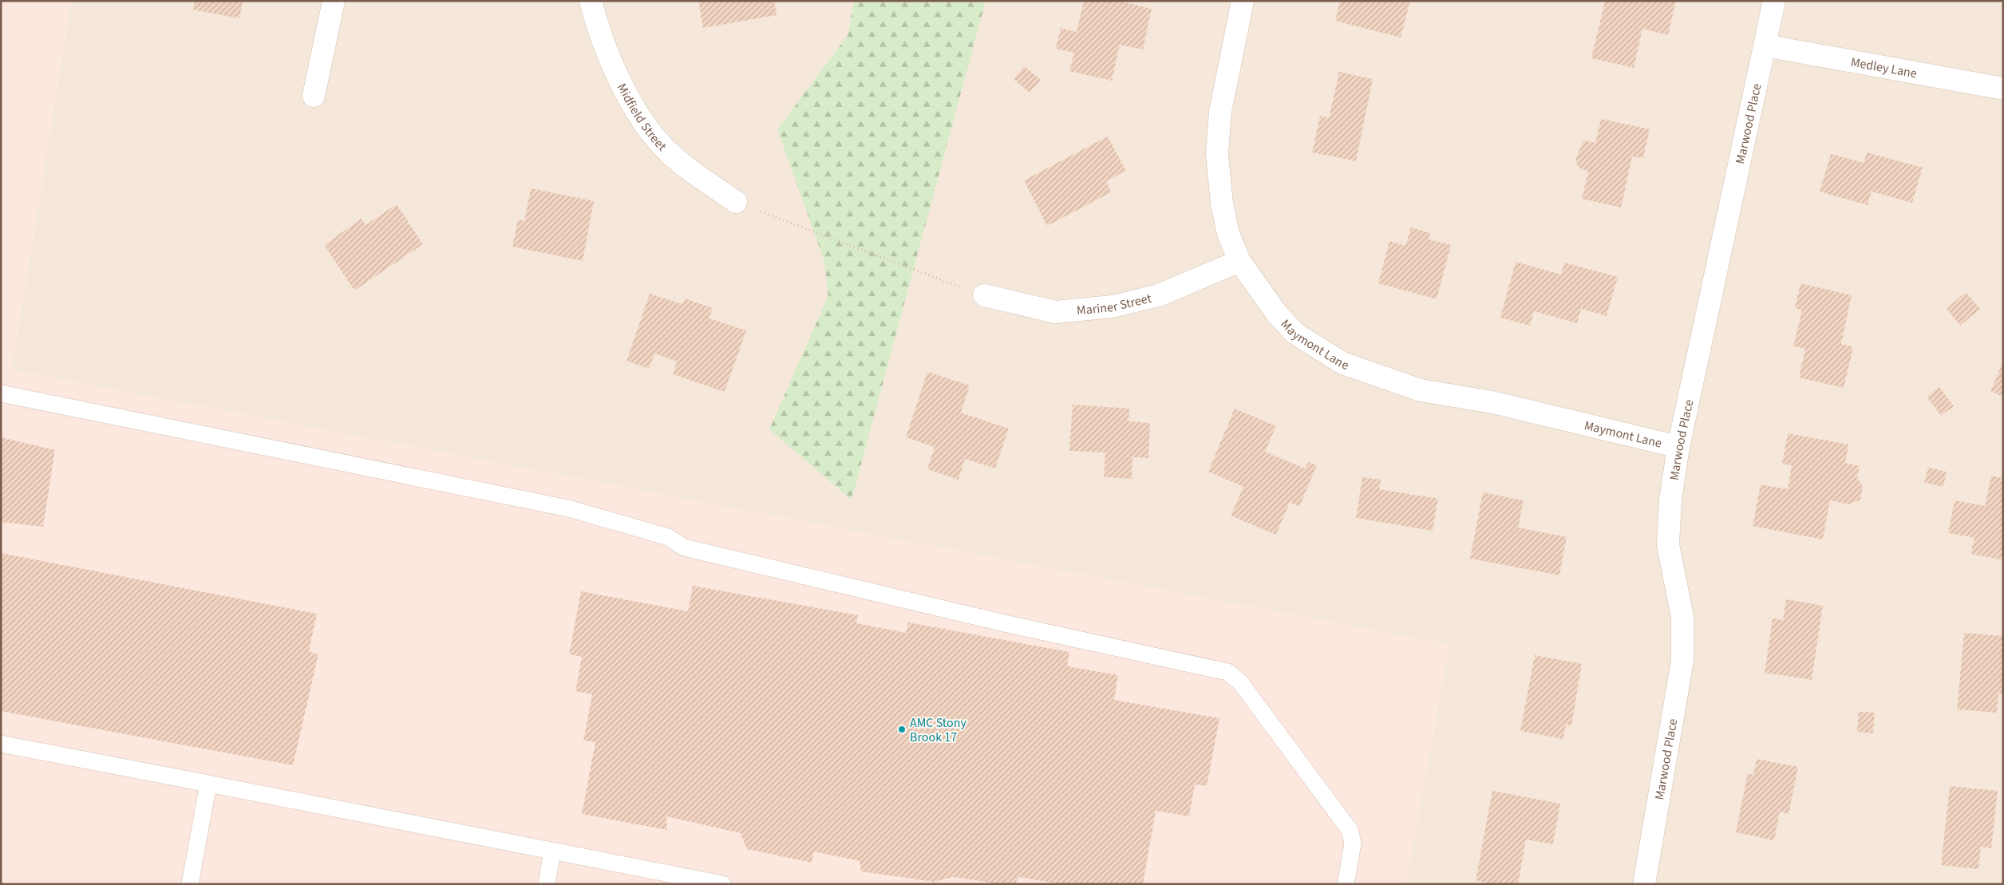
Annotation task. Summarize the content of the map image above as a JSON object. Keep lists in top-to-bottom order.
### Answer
{
  "streets": {
    "street": [
      "Medley Lane",
      "Midfield Street",
      "Marwood Place",
      "Mariner Street",
      "Maymont Lane"
    ]
  },
  "crossings": [
    ["Medley Lane", "Marwood Place"],
    ["Marwood Place", "Maymont Lane"],
    ["Mariner Street", "Maymont Lane"]
  ],
  "places": ["AMC Stony Brook 17"]
}
